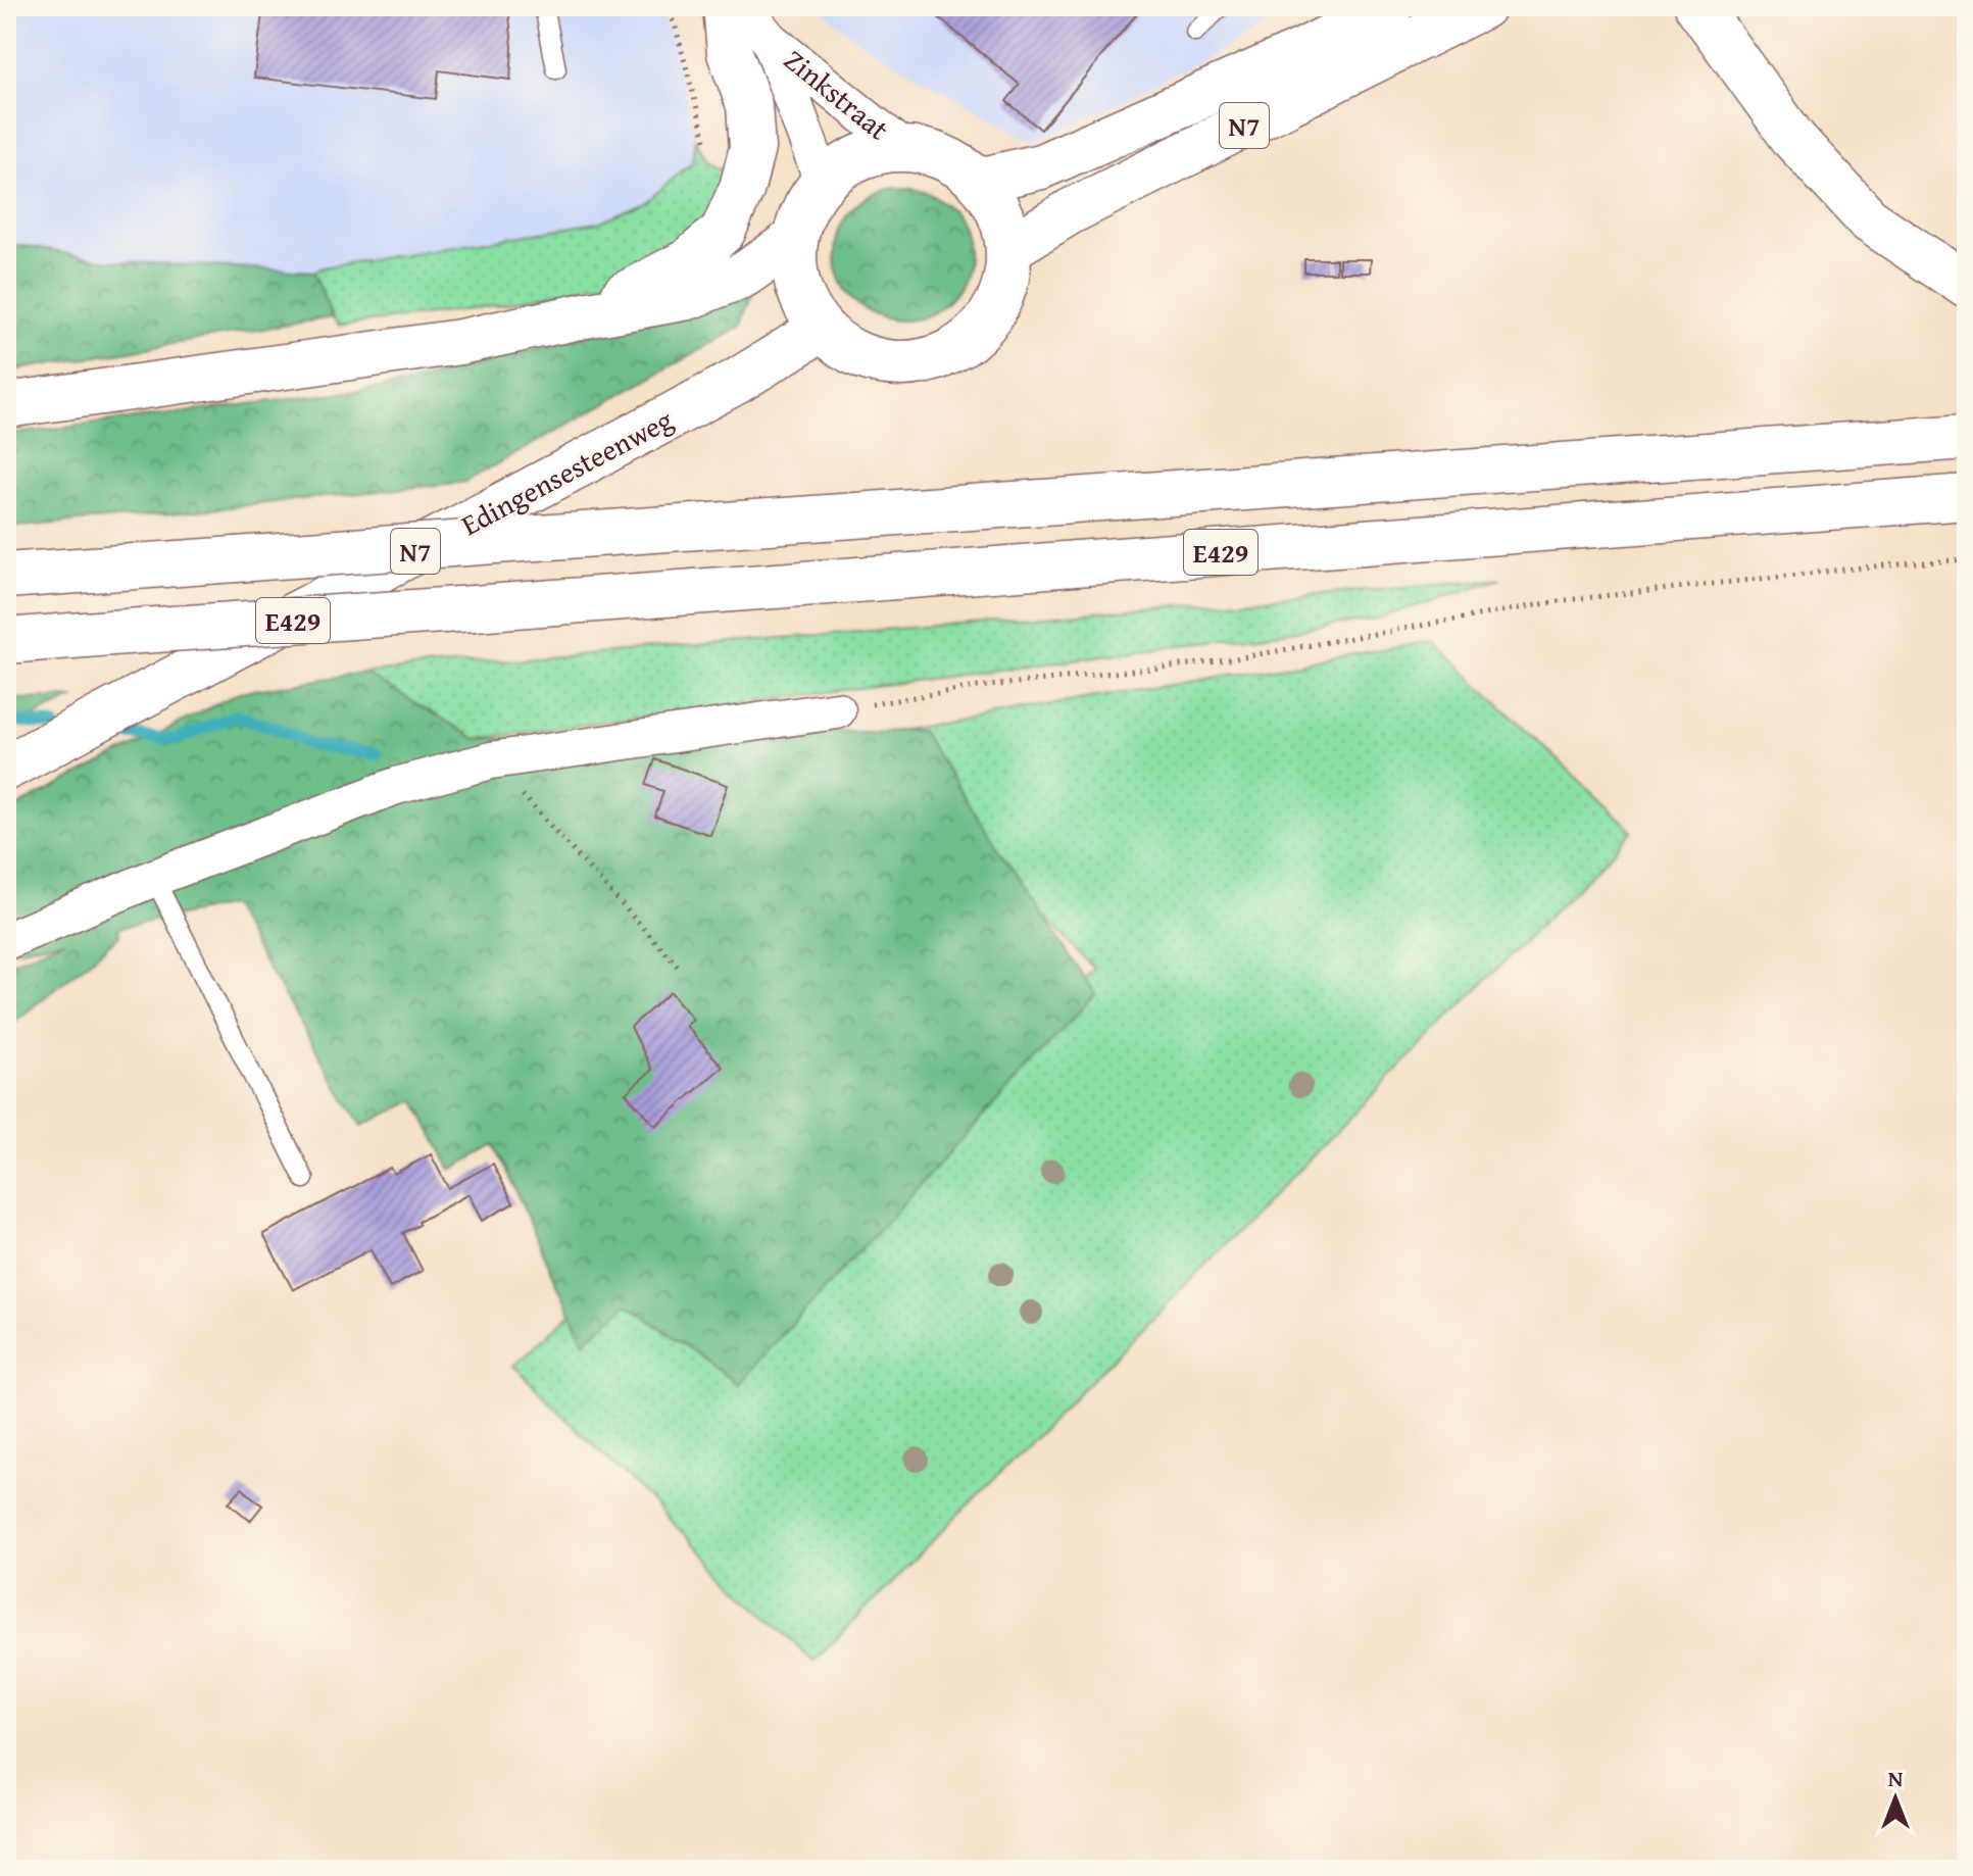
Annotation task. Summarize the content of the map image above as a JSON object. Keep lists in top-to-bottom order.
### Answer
{
  "streets": {
    "main road": ["N7", "Edingensesteenweg", "E429"],
    "street": ["Zinkstraat"]
  },
  "crossings": [
    ["Zinkstraat", "N7"],
    ["Zinkstraat", "Edingensesteenweg"],
    ["N7", "Edingensesteenweg"]
  ],
  "north": "top"
}
